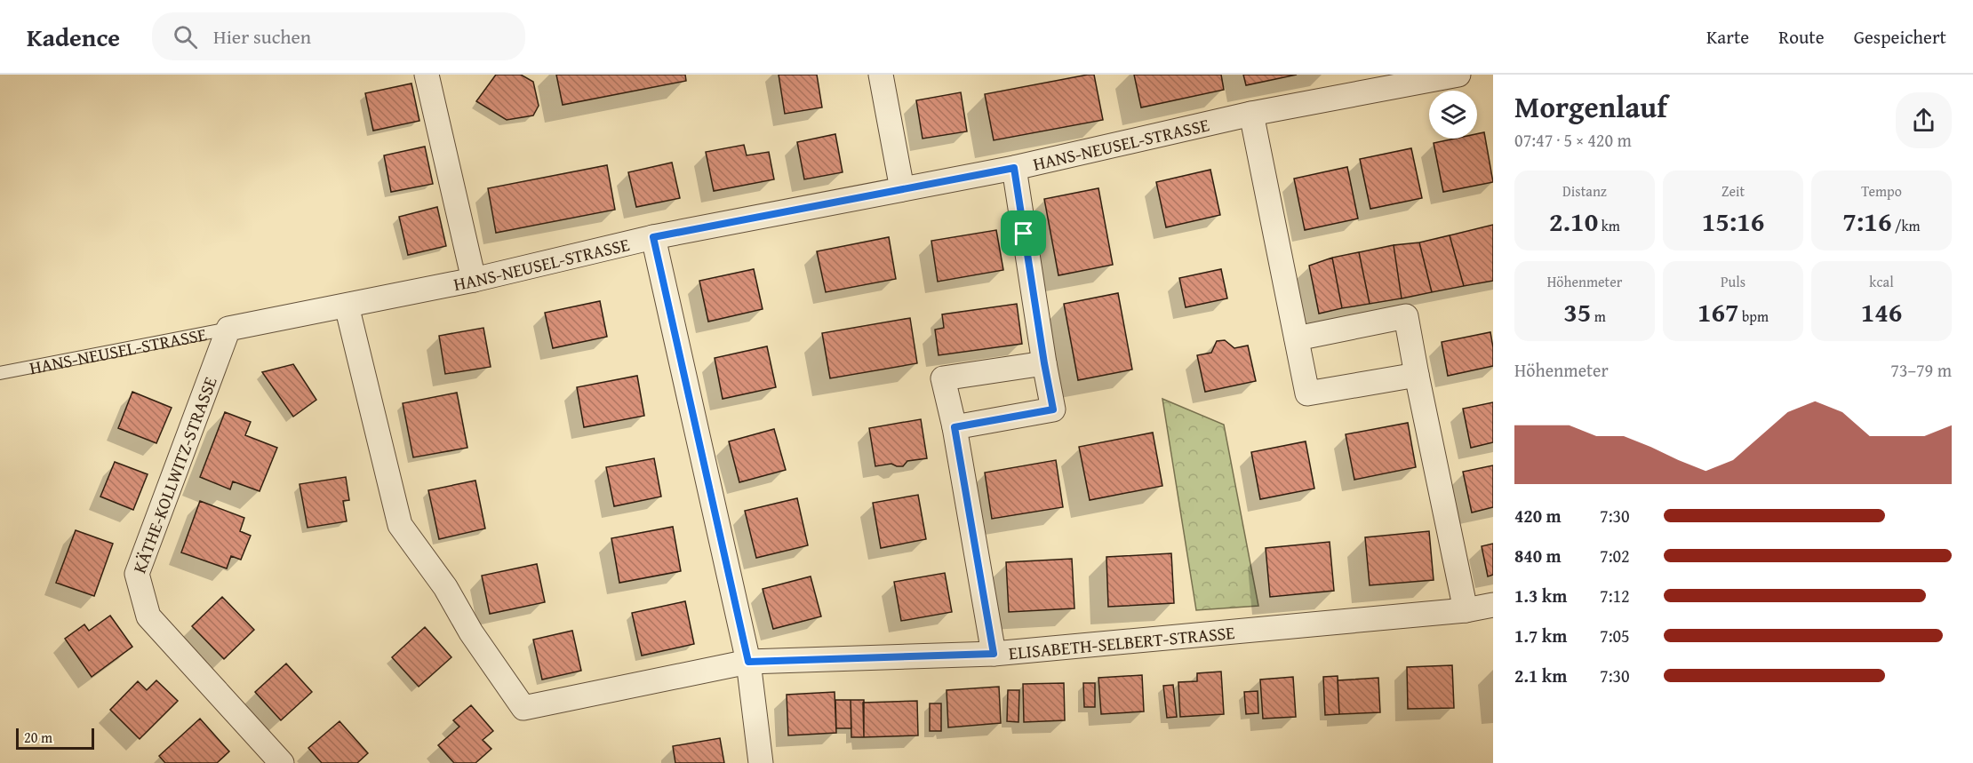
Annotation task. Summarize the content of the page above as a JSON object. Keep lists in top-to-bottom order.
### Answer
{
  "streets": {
    "street": ["HANS-NEUSEL-STRASSE", "KÄTHE-KOLLWITZ-STRASSE", "ELISABETH-SELBERT-STRASSE"]
  },
  "crossings": [
    ["HANS-NEUSEL-STRASSE", "KÄTHE-KOLLWITZ-STRASSE"],
    ["HANS-NEUSEL-STRASSE", "ELISABETH-SELBERT-STRASSE"]
  ],
  "scale_bar": "20 m",
  "page": {
    "header": "Kadence",
    "search": "Hier suchen",
    "nav": ["Karte", "Route", "Gespeichert"],
    "heading": ["Morgenlauf", "07:47 · 5 × 420 m"],
    "stats": [
      ["Distanz", "2.10 km"],
      ["Zeit", "15:16"],
      ["Tempo", "7:16 /km"],
      ["Höhenmeter", "35 m"],
      ["Puls", "167 bpm"],
      ["kcal", "146"]
    ],
    "chart": ["Höhenmeter", "73–79 m"],
    "list": [
      {
        "name": "420 m",
        "note": "7:30"
      },
      {
        "name": "840 m",
        "note": "7:02"
      },
      {
        "name": "1.3 km",
        "note": "7:12"
      },
      {
        "name": "1.7 km",
        "note": "7:05"
      },
      {
        "name": "2.1 km",
        "note": "7:30"
      }
    ],
    "scale": "20 m"
  }
}
